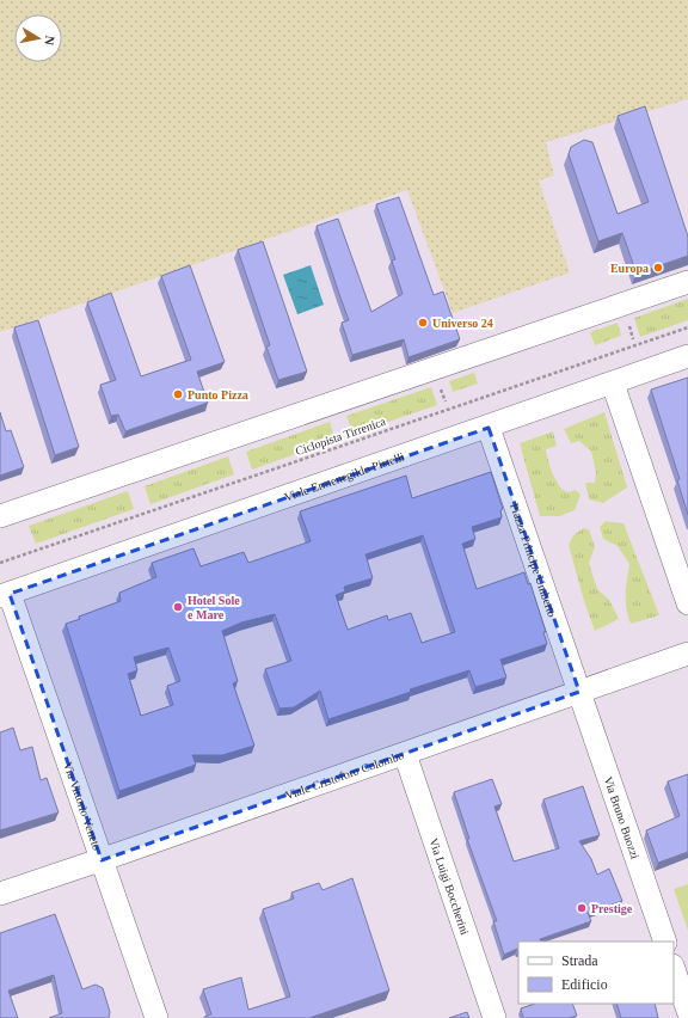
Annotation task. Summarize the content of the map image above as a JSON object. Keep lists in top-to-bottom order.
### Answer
{
  "streets": {
    "street": [
      "Viale Ermenegildo Pistelli",
      "Piazza Principe Umberto",
      "Viale Cristoforo Colombo",
      "Via Vittorio Veneto",
      "Via Bruno Buozzi",
      "Via Luigi Boccherini"
    ],
    "path": ["Ciclopista Tirrenica"]
  },
  "crossings": [
    ["Viale Ermenegildo Pistelli", "Piazza Principe Umberto"],
    ["Viale Ermenegildo Pistelli", "Via Vittorio Veneto"],
    ["Piazza Principe Umberto", "Viale Cristoforo Colombo"],
    ["Piazza Principe Umberto", "Via Bruno Buozzi"],
    ["Viale Cristoforo Colombo", "Via Vittorio Veneto"],
    ["Viale Cristoforo Colombo", "Via Bruno Buozzi"],
    ["Viale Cristoforo Colombo", "Via Luigi Boccherini"]
  ],
  "places": [
    "Europa",
    "Universo 24",
    "Punto Pizza",
    "Hotel Sole e Mare",
    "Prestige"
  ],
  "legend": ["Strada", "Edificio"],
  "north": "right"
}
